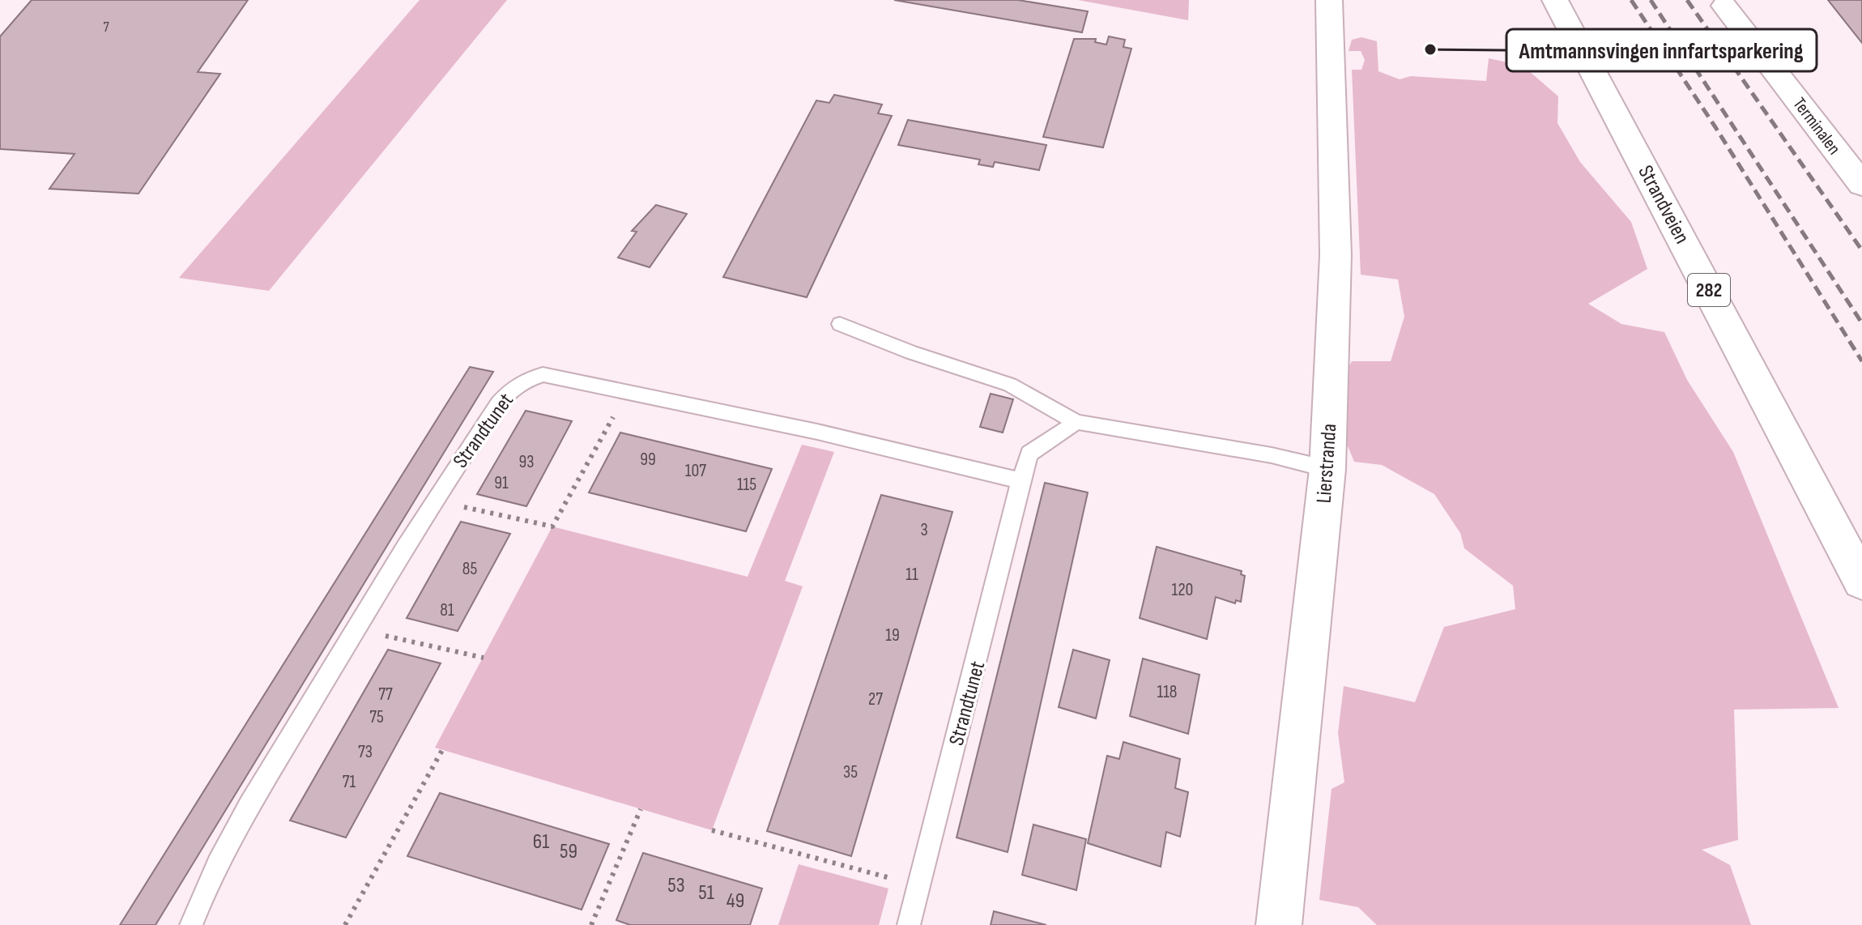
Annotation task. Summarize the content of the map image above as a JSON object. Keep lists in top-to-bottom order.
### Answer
{
  "streets": {
    "street": [
      "Terminalen",
      "Strandveien",
      "282",
      "Lierstranda"
    ],
    "lane": ["Strandtunet"]
  },
  "places": ["Amtmannsvingen innfartsparkering"],
  "house_numbers": [
    "7",
    "99",
    "93",
    "107",
    "91",
    "115",
    "3",
    "85",
    "11",
    "120",
    "81",
    "19",
    "118",
    "77",
    "27",
    "75",
    "73",
    "35",
    "71",
    "61",
    "59",
    "53",
    "51",
    "49"
  ]
}
